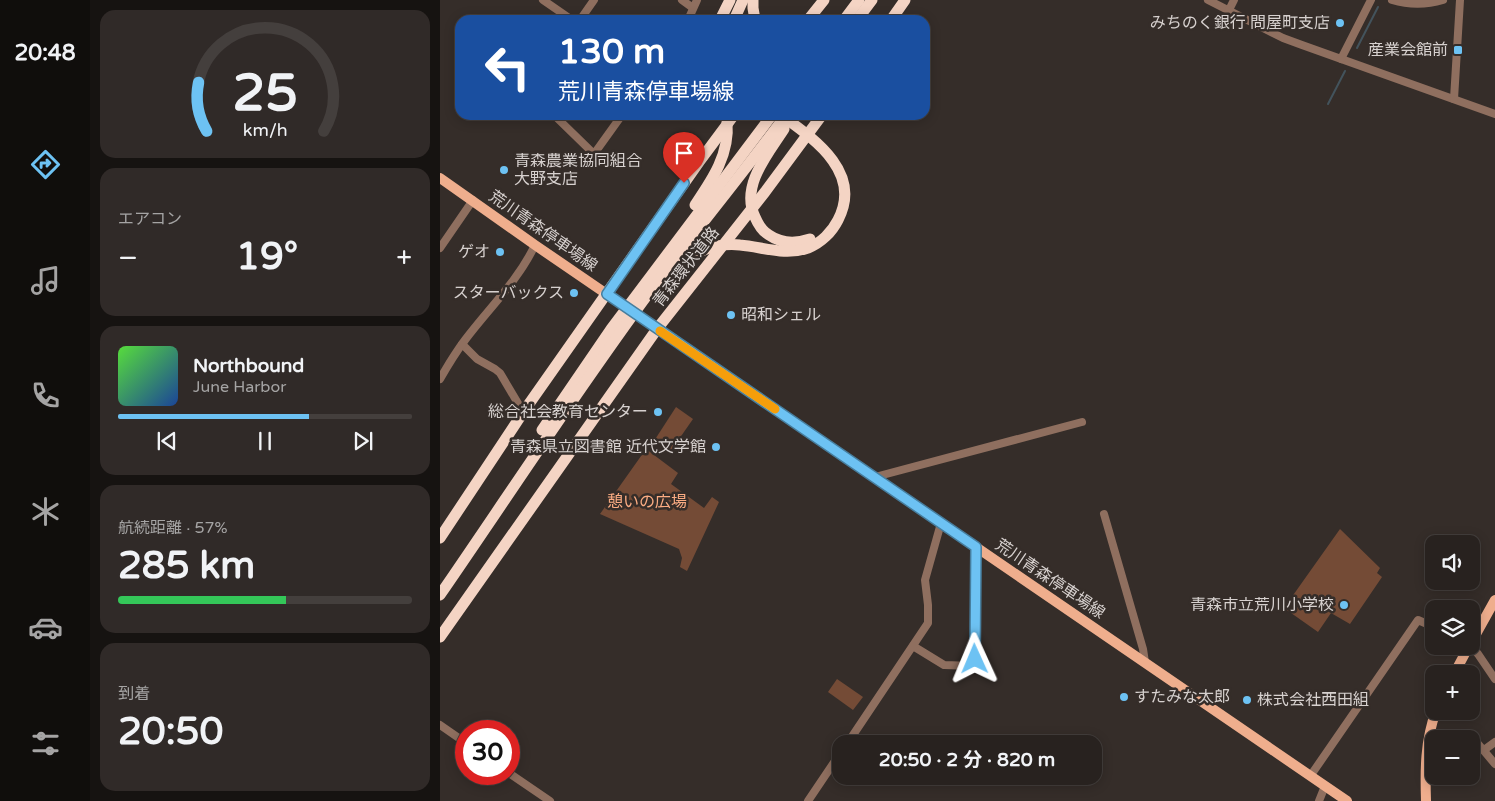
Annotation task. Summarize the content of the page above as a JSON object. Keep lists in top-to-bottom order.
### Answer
{
  "streets": {
    "highway": ["青森環状道路"],
    "main road": ["荒川青森停車場線"]
  },
  "crossings": [
    ["荒川青森停車場線", "青森環状道路"]
  ],
  "parks": ["憩いの広場"],
  "places": {
    "other": [
      "みちのく銀行 問屋町支店",
      "青森農業協同組合 大野支店",
      "ゲオ",
      "スターバックス",
      "昭和シェル",
      "総合社会教育センター",
      "青森県立図書館 近代文学館",
      "青森市立荒川小学校",
      "すたみな太郎",
      "株式会社西田組"
    ],
    "transit": ["産業会館前"]
  },
  "page": {
    "tabs": "20:48",
    "turn": ["130 m", "荒川青森停車場線"],
    "tile": [
      "エアコン",
      ["航続距離 · 57%", "285 km"],
      ["到着", "20:50"]
    ],
    "heat": ["−", "19°", "+"],
    "song": ["Northbound", "June Harbor"],
    "map_buttons": ["+", "−"],
    "limit": "30",
    "trip": "20:50 · 2 分 · 820 m",
    "gauge": ["25", "km/h"]
  }
}
